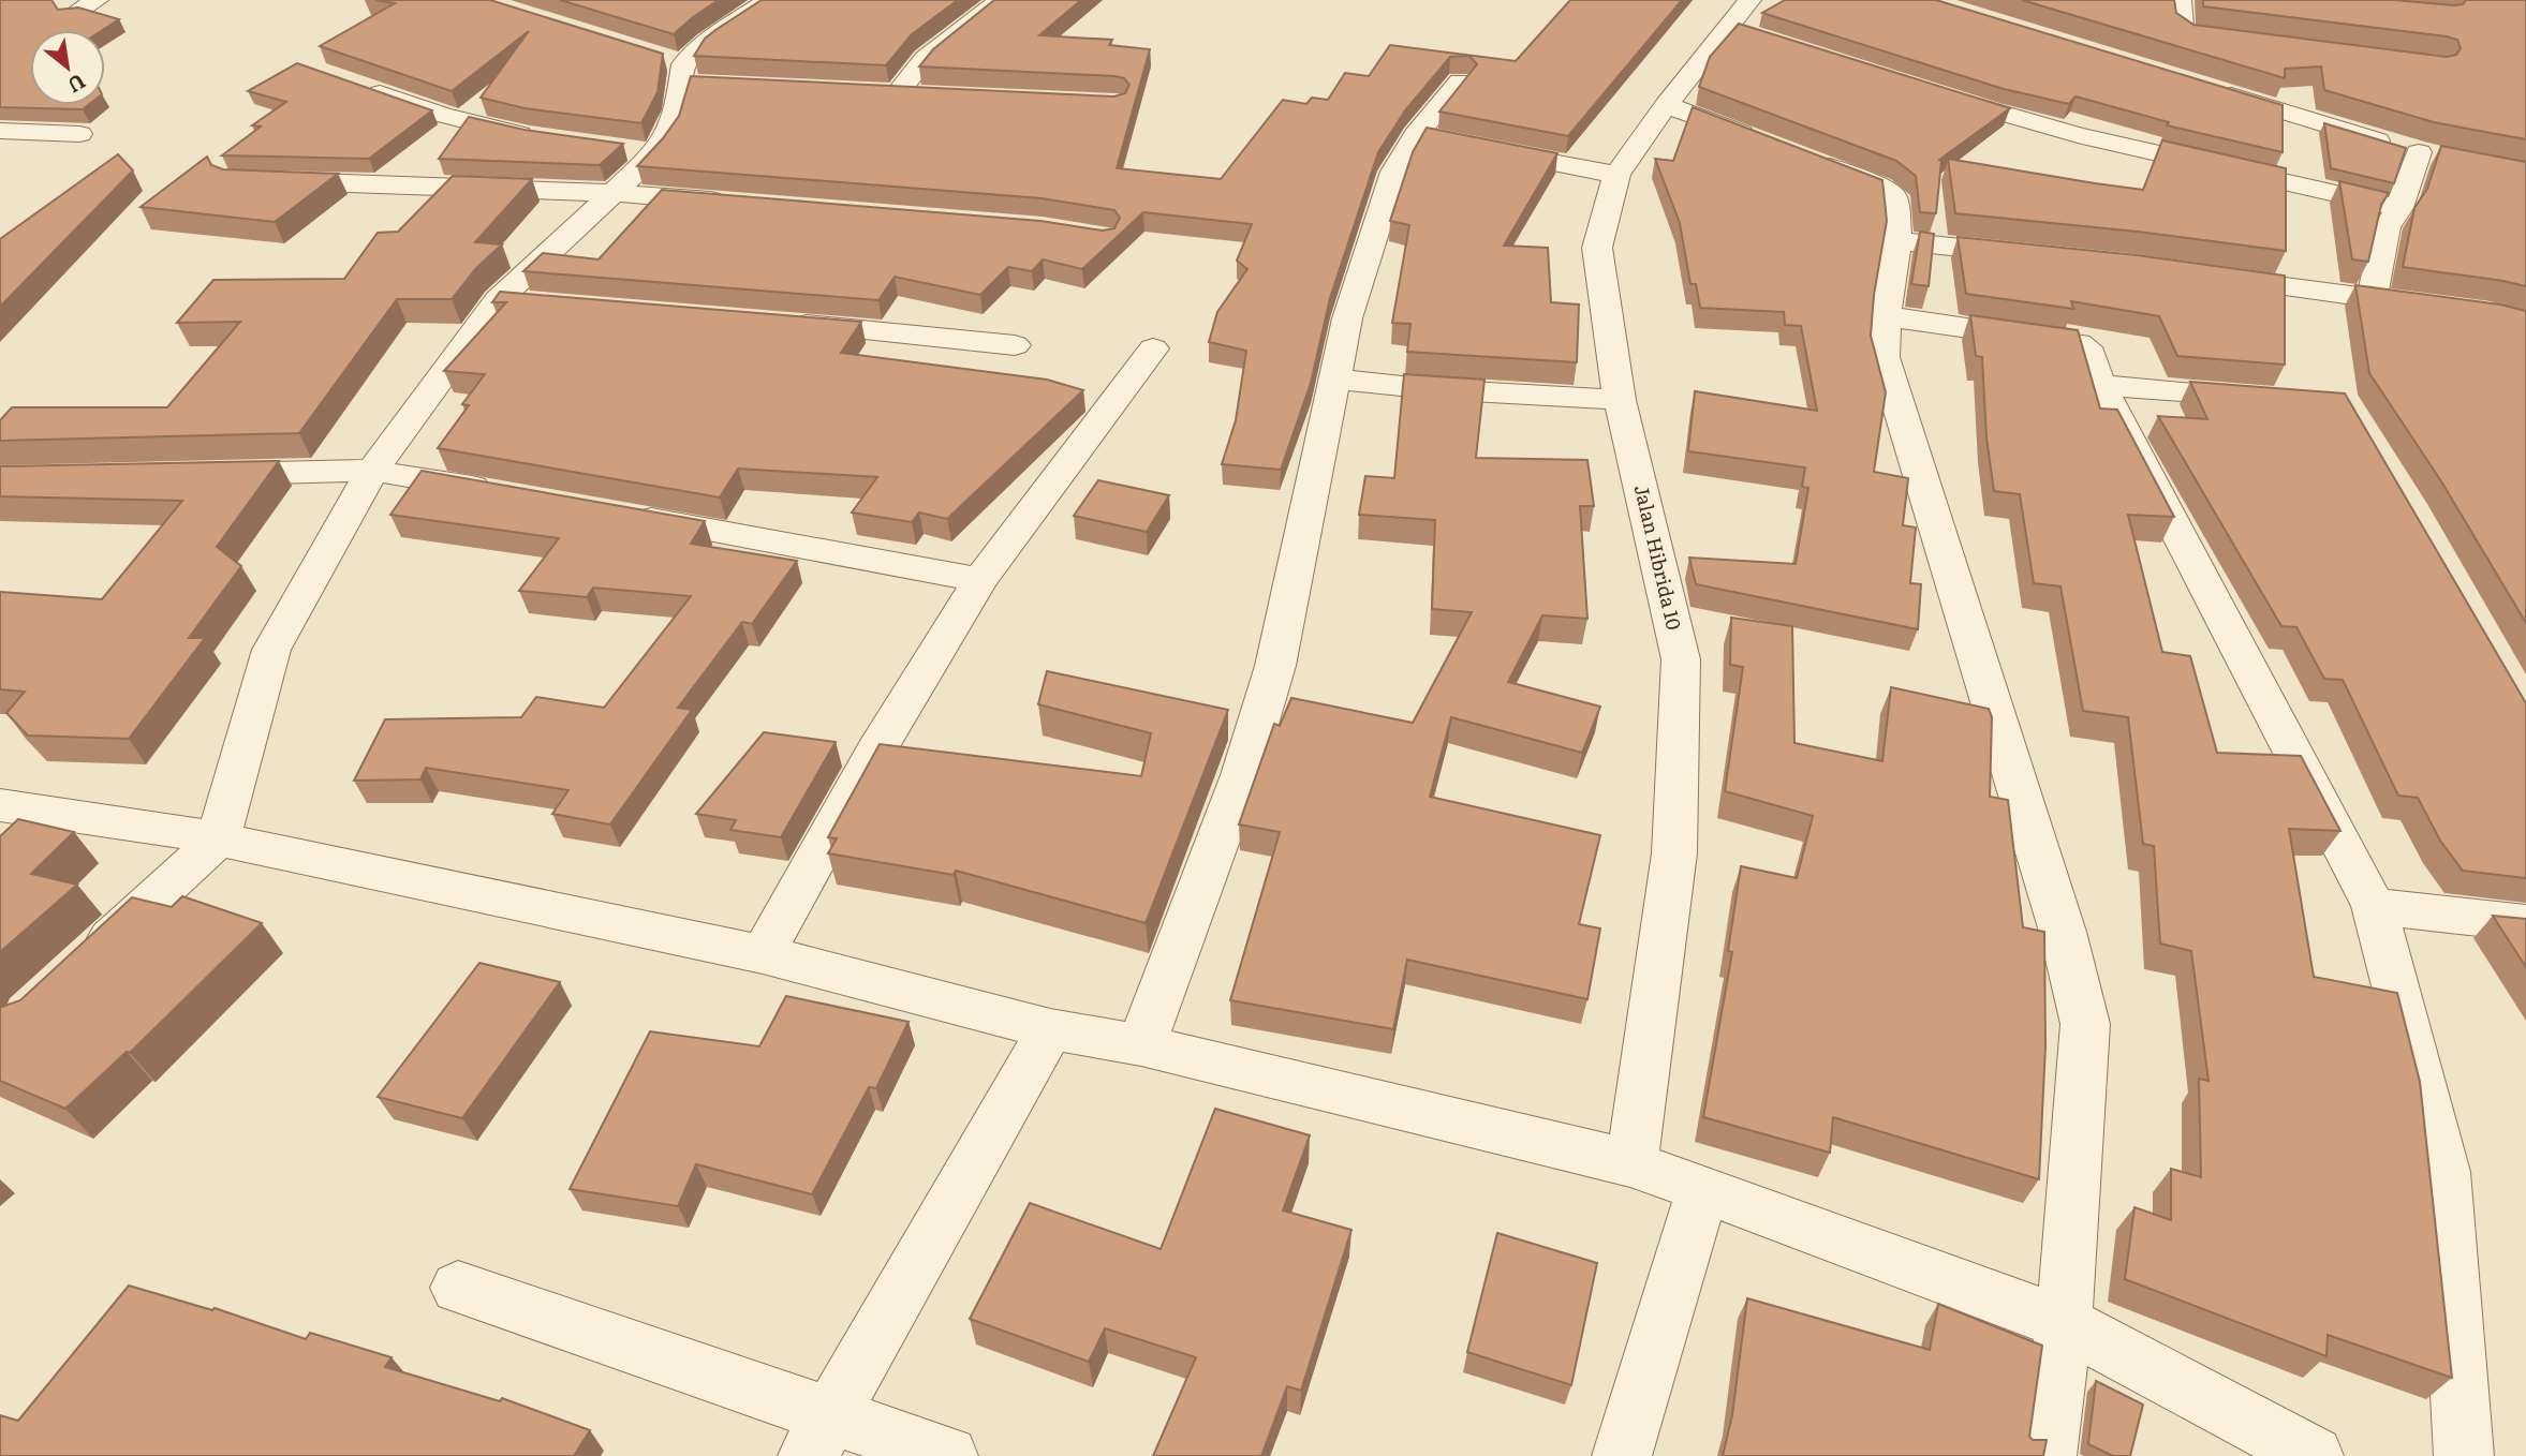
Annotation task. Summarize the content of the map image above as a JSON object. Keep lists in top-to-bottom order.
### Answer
{
  "streets": {
    "street": ["Jalan Hibrida 10"]
  },
  "north": "bottom right"
}
